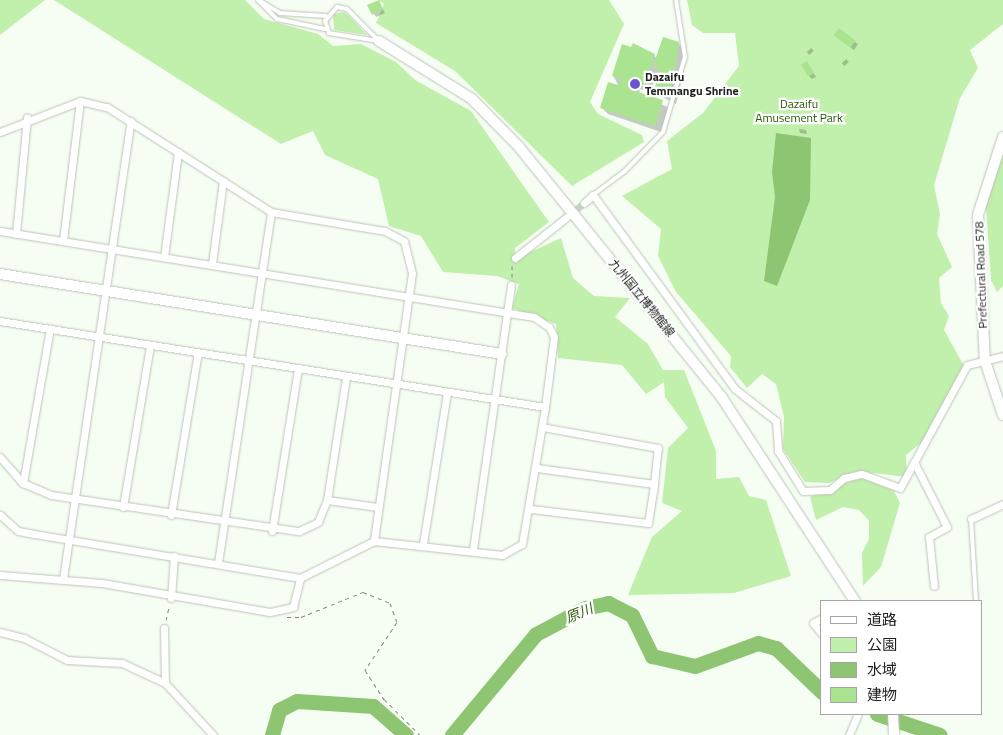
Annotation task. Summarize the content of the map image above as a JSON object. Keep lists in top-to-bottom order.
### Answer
{
  "streets": {
    "main road": ["Prefectural Road 578", "九州国立博物館線"]
  },
  "water": ["原川"],
  "parks": ["Dazaifu Amusement Park"],
  "places": ["Dazaifu Temmangu Shrine"],
  "legend": [
    "道路",
    "公園",
    "水域",
    "建物"
  ]
}
